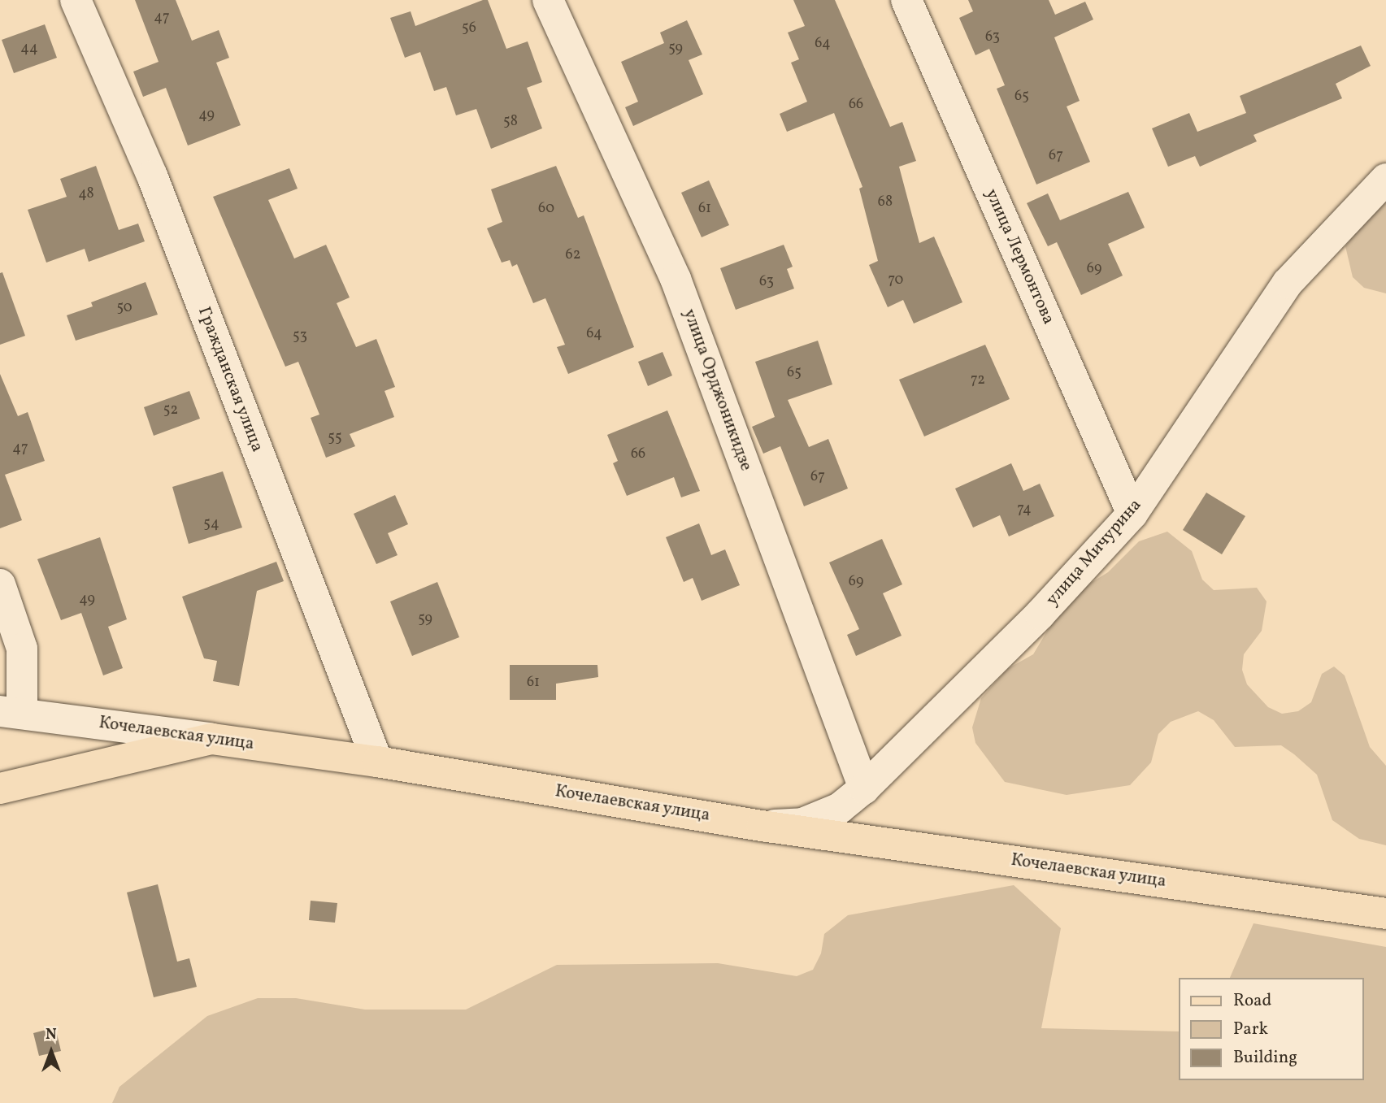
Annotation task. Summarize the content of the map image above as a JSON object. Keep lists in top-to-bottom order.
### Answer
{
  "streets": {
    "main road": ["Кочелаевская улица"],
    "street": [
      "улица Лермонтова",
      "Гражданская улица",
      "улица Орджоникидзе",
      "улица Мичурина"
    ]
  },
  "crossings": [
    ["улица Лермонтова", "улица Мичурина"],
    ["Гражданская улица", "Кочелаевская улица"],
    ["улица Орджоникидзе", "улица Мичурина"],
    ["улица Мичурина", "Кочелаевская улица"]
  ],
  "house_numbers": [
    "47",
    "56",
    "63",
    "64",
    "44",
    "59",
    "65",
    "66",
    "49",
    "58",
    "67",
    "48",
    "68",
    "60",
    "61",
    "62",
    "69",
    "70",
    "63",
    "50",
    "64",
    "53",
    "65",
    "72",
    "52",
    "55",
    "47",
    "66",
    "67",
    "74",
    "54",
    "69",
    "49",
    "59",
    "61"
  ],
  "legend": ["Road", "Park", "Building"],
  "north": "top"
}
